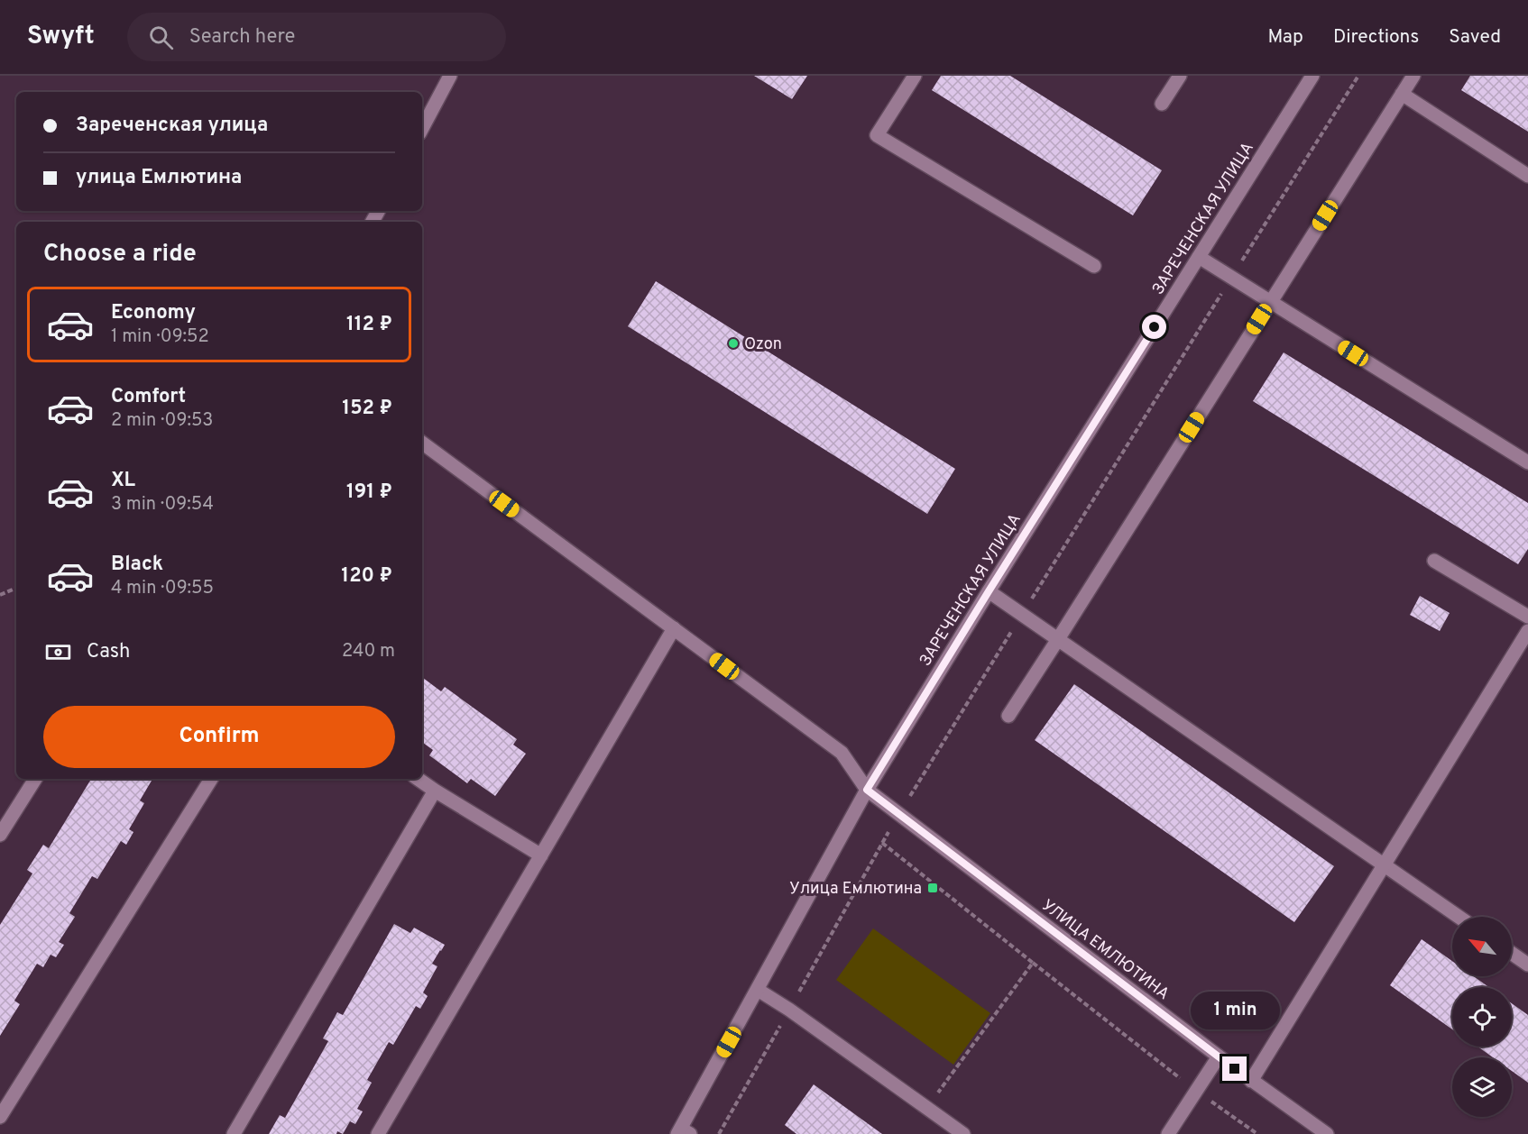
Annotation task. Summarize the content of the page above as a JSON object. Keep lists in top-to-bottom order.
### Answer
{
  "streets": {
    "street": ["ЗАРЕЧЕНСКАЯ УЛИЦА", "УЛИЦА ЕМЛЮТИНА"]
  },
  "crossings": [
    ["ЗАРЕЧЕНСКАЯ УЛИЦА", "УЛИЦА ЕМЛЮТИНА"]
  ],
  "places": {
    "other": ["Ozon"],
    "transit": ["Улица Емлютина"]
  },
  "north": "top left",
  "page": {
    "header": "Swyft",
    "search": "Search here",
    "nav": ["Map", "Directions", "Saved"],
    "banner": ["Зареченская улица", "улица Емлютина"],
    "heading": "Choose a ride",
    "list": [
      {
        "name": "Economy",
        "note": "1 min · 09:52",
        "value": "112 ₽"
      },
      {
        "name": "Comfort",
        "note": "2 min · 09:53",
        "value": "152 ₽"
      },
      {
        "name": "XL",
        "note": "3 min · 09:54",
        "value": "191 ₽"
      },
      {
        "name": "Black",
        "note": "4 min · 09:55",
        "value": "120 ₽"
      }
    ],
    "pay": ["Cash", "240 m"],
    "buttons": "Confirm",
    "bubble": "1 min"
  }
}
